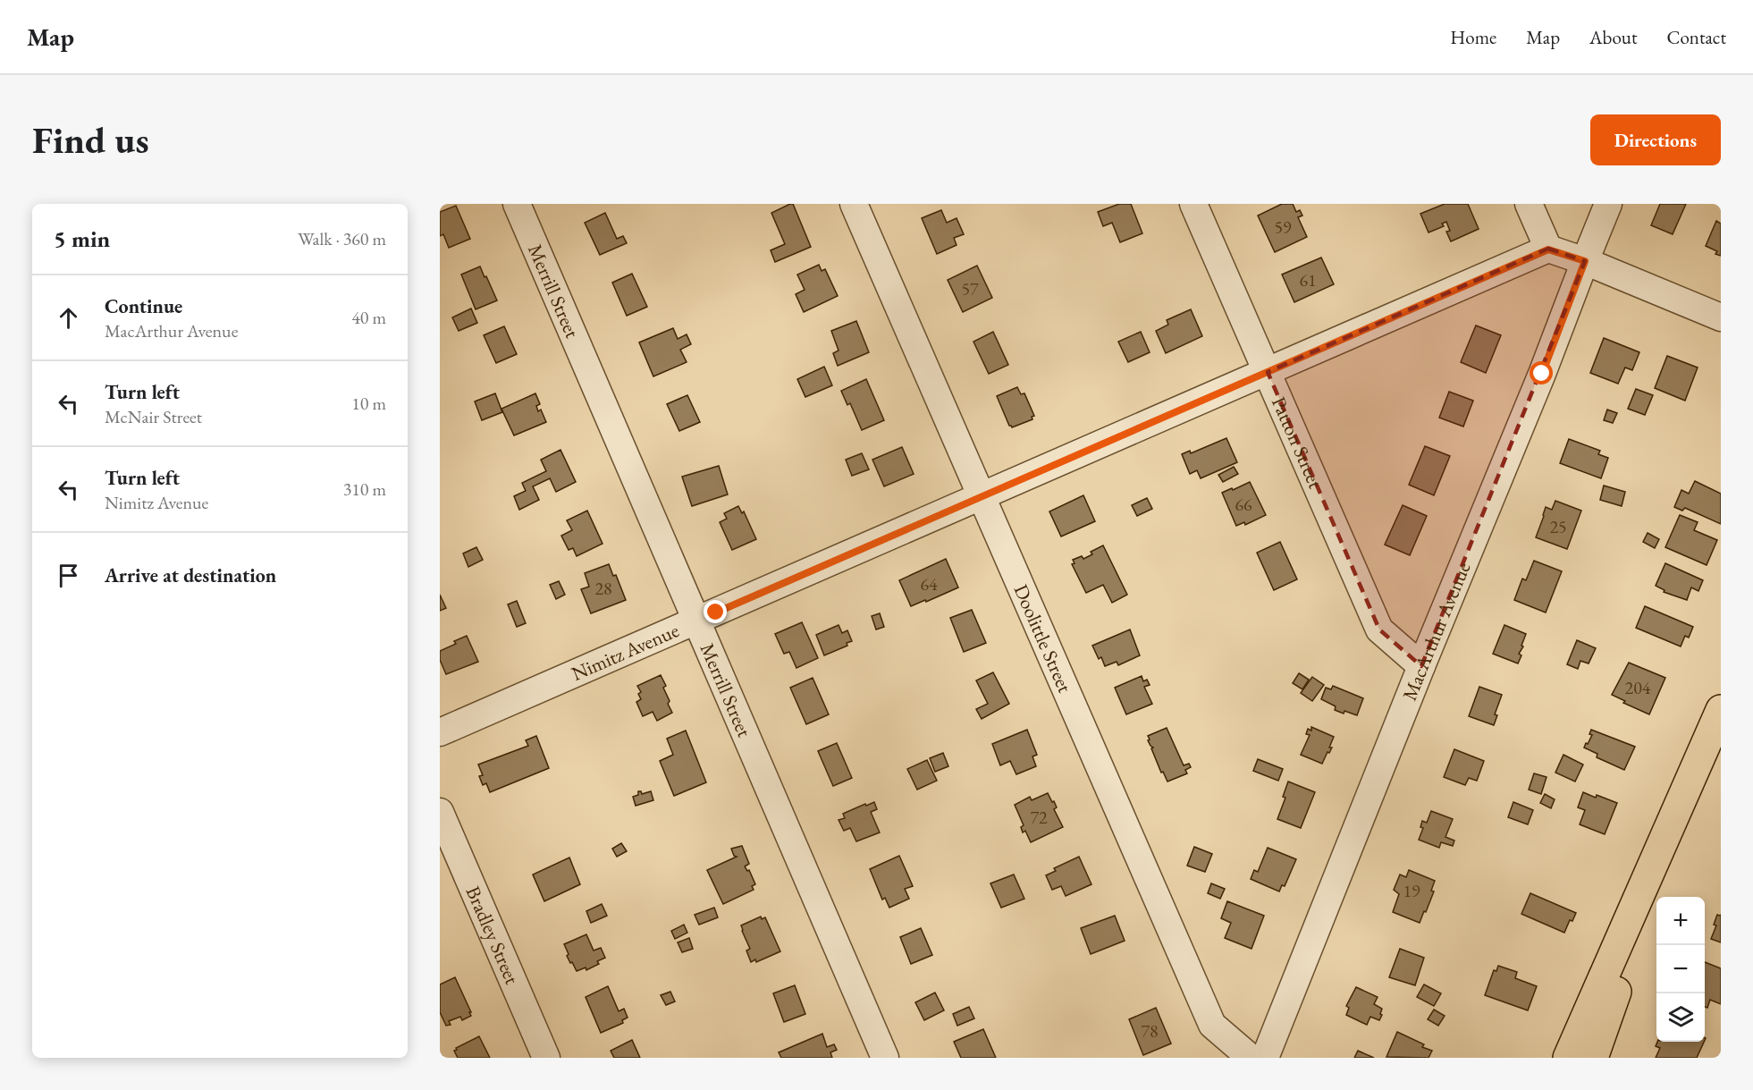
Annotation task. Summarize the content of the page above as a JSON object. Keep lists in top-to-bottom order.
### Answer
{
  "streets": {
    "street": [
      "Merrill Street",
      "Patton Street",
      "MacArthur Avenue",
      "Doolittle Street",
      "Nimitz Avenue",
      "Bradley Street"
    ]
  },
  "crossings": [
    ["Merrill Street", "Nimitz Avenue"],
    ["Patton Street", "MacArthur Avenue"],
    ["Patton Street", "Nimitz Avenue"],
    ["Doolittle Street", "Nimitz Avenue"]
  ],
  "house_numbers": [
    "59",
    "61",
    "57",
    "66",
    "25",
    "64",
    "28",
    "204",
    "72",
    "19",
    "78"
  ],
  "page": {
    "header": "Map",
    "nav": [
      "Home",
      "Map",
      "About",
      "Contact"
    ],
    "buttons": "Directions",
    "title": "Find us",
    "heading": ["5 min", "Walk · 360 m"],
    "list": [
      ["Continue", "MacArthur Avenue", "40 m"],
      ["Turn left", "McNair Street", "10 m"],
      ["Turn left", "Nimitz Avenue", "310 m"],
      "Arrive at destination"
    ],
    "map_buttons": ["+", "−"]
  }
}
